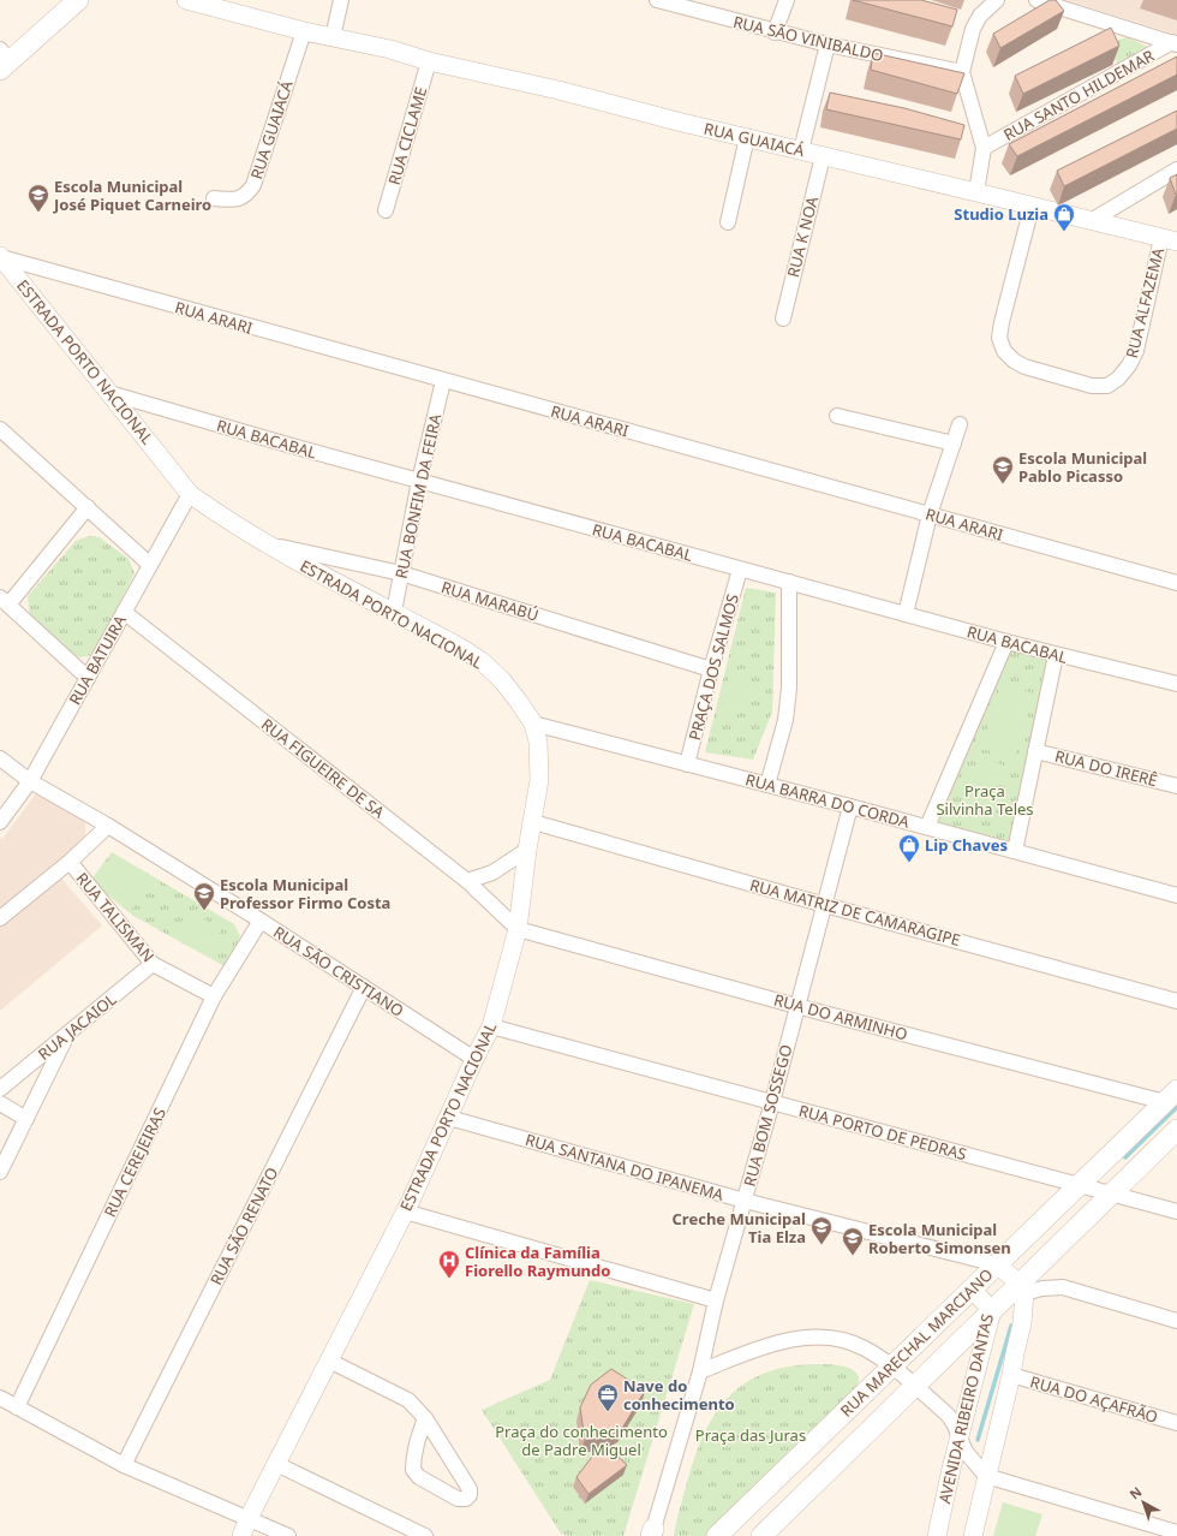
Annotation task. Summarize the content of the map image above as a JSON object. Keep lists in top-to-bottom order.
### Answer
{
  "streets": {
    "main road": ["RUA MARECHAL MARCIANO"],
    "street": [
      "RUA SÃO VINIBALDO",
      "RUA SANTO HILDEMAR",
      "RUA GUAIACÁ",
      "RUA CICLAME",
      "RUA K NOA",
      "RUA ALFAZEMA",
      "RUA ARARI",
      "ESTRADA PORTO NACIONAL",
      "RUA BACABAL",
      "RUA BONFIM DA FEIRA",
      "RUA MARABÚ",
      "RUA BATUIRA",
      "PRAÇA DOS SALMOS",
      "RUA FIGUEIRE DE SA",
      "RUA DO IRERÊ",
      "RUA BARRA DO CORDA",
      "RUA MATRIZ DE CAMARAGIPE",
      "RUA TALISMAN",
      "RUA SÃO CRISTIANO",
      "RUA DO ARMINHO",
      "RUA JACAIOL",
      "RUA BOM SOSSEGO",
      "RUA PORTO DE PEDRAS",
      "RUA CEREJEIRAS",
      "RUA SANTANA DO IPANEMA",
      "RUA SÃO RENATO",
      "RUA DO AÇAFRÃO",
      "AVENIDA RIBEIRO DANTAS"
    ]
  },
  "crossings": [
    ["RUA GUAIACÁ", "RUA CICLAME"],
    ["RUA GUAIACÁ", "RUA K NOA"],
    ["RUA GUAIACÁ", "RUA ALFAZEMA"],
    ["RUA ARARI", "ESTRADA PORTO NACIONAL"],
    ["RUA ARARI", "RUA BONFIM DA FEIRA"],
    ["ESTRADA PORTO NACIONAL", "RUA BACABAL"],
    ["ESTRADA PORTO NACIONAL", "RUA BONFIM DA FEIRA"],
    ["ESTRADA PORTO NACIONAL", "RUA MARABÚ"],
    ["ESTRADA PORTO NACIONAL", "RUA BATUIRA"],
    ["ESTRADA PORTO NACIONAL", "RUA FIGUEIRE DE SA"],
    ["ESTRADA PORTO NACIONAL", "RUA BARRA DO CORDA"],
    ["ESTRADA PORTO NACIONAL", "RUA MATRIZ DE CAMARAGIPE"],
    ["ESTRADA PORTO NACIONAL", "RUA SÃO CRISTIANO"],
    ["ESTRADA PORTO NACIONAL", "RUA DO ARMINHO"],
    ["ESTRADA PORTO NACIONAL", "RUA PORTO DE PEDRAS"],
    ["ESTRADA PORTO NACIONAL", "RUA SANTANA DO IPANEMA"],
    ["RUA BACABAL", "RUA BONFIM DA FEIRA"],
    ["RUA BACABAL", "PRAÇA DOS SALMOS"],
    ["RUA BONFIM DA FEIRA", "RUA MARABÚ"],
    ["RUA MARABÚ", "PRAÇA DOS SALMOS"],
    ["RUA BATUIRA", "RUA FIGUEIRE DE SA"],
    ["RUA BATUIRA", "RUA SÃO CRISTIANO"],
    ["PRAÇA DOS SALMOS", "RUA BARRA DO CORDA"],
    ["RUA FIGUEIRE DE SA", "RUA DO ARMINHO"],
    ["RUA BARRA DO CORDA", "RUA BOM SOSSEGO"],
    ["RUA MATRIZ DE CAMARAGIPE", "RUA BOM SOSSEGO"],
    ["RUA TALISMAN", "RUA JACAIOL"],
    ["RUA TALISMAN", "RUA CEREJEIRAS"],
    ["RUA SÃO CRISTIANO", "RUA CEREJEIRAS"],
    ["RUA SÃO CRISTIANO", "RUA SÃO RENATO"],
    ["RUA DO ARMINHO", "RUA BOM SOSSEGO"],
    ["RUA DO ARMINHO", "RUA MARECHAL MARCIANO"],
    ["RUA BOM SOSSEGO", "RUA PORTO DE PEDRAS"],
    ["RUA BOM SOSSEGO", "RUA SANTANA DO IPANEMA"],
    ["RUA PORTO DE PEDRAS", "RUA MARECHAL MARCIANO"],
    ["RUA SANTANA DO IPANEMA", "RUA MARECHAL MARCIANO"],
    ["RUA MARECHAL MARCIANO", "AVENIDA RIBEIRO DANTAS"]
  ],
  "parks": ["Praça Silvinha Teles", "Praça do conhecimento de Padre Miguel", "Praça das Juras"],
  "places": {
    "school or university": [
      "Escola Municipal José Piquet Carneiro",
      "Escola Municipal Pablo Picasso",
      "Escola Municipal Professor Firmo Costa",
      "Creche Municipal Tia Elza",
      "Escola Municipal Roberto Simonsen"
    ],
    "shop": ["Studio Luzia", "Lip Chaves"],
    "hospital": ["Clínica da Família Fiorello Raymundo"],
    "office": ["Nave do conhecimento"]
  },
  "north": "top left"
}
